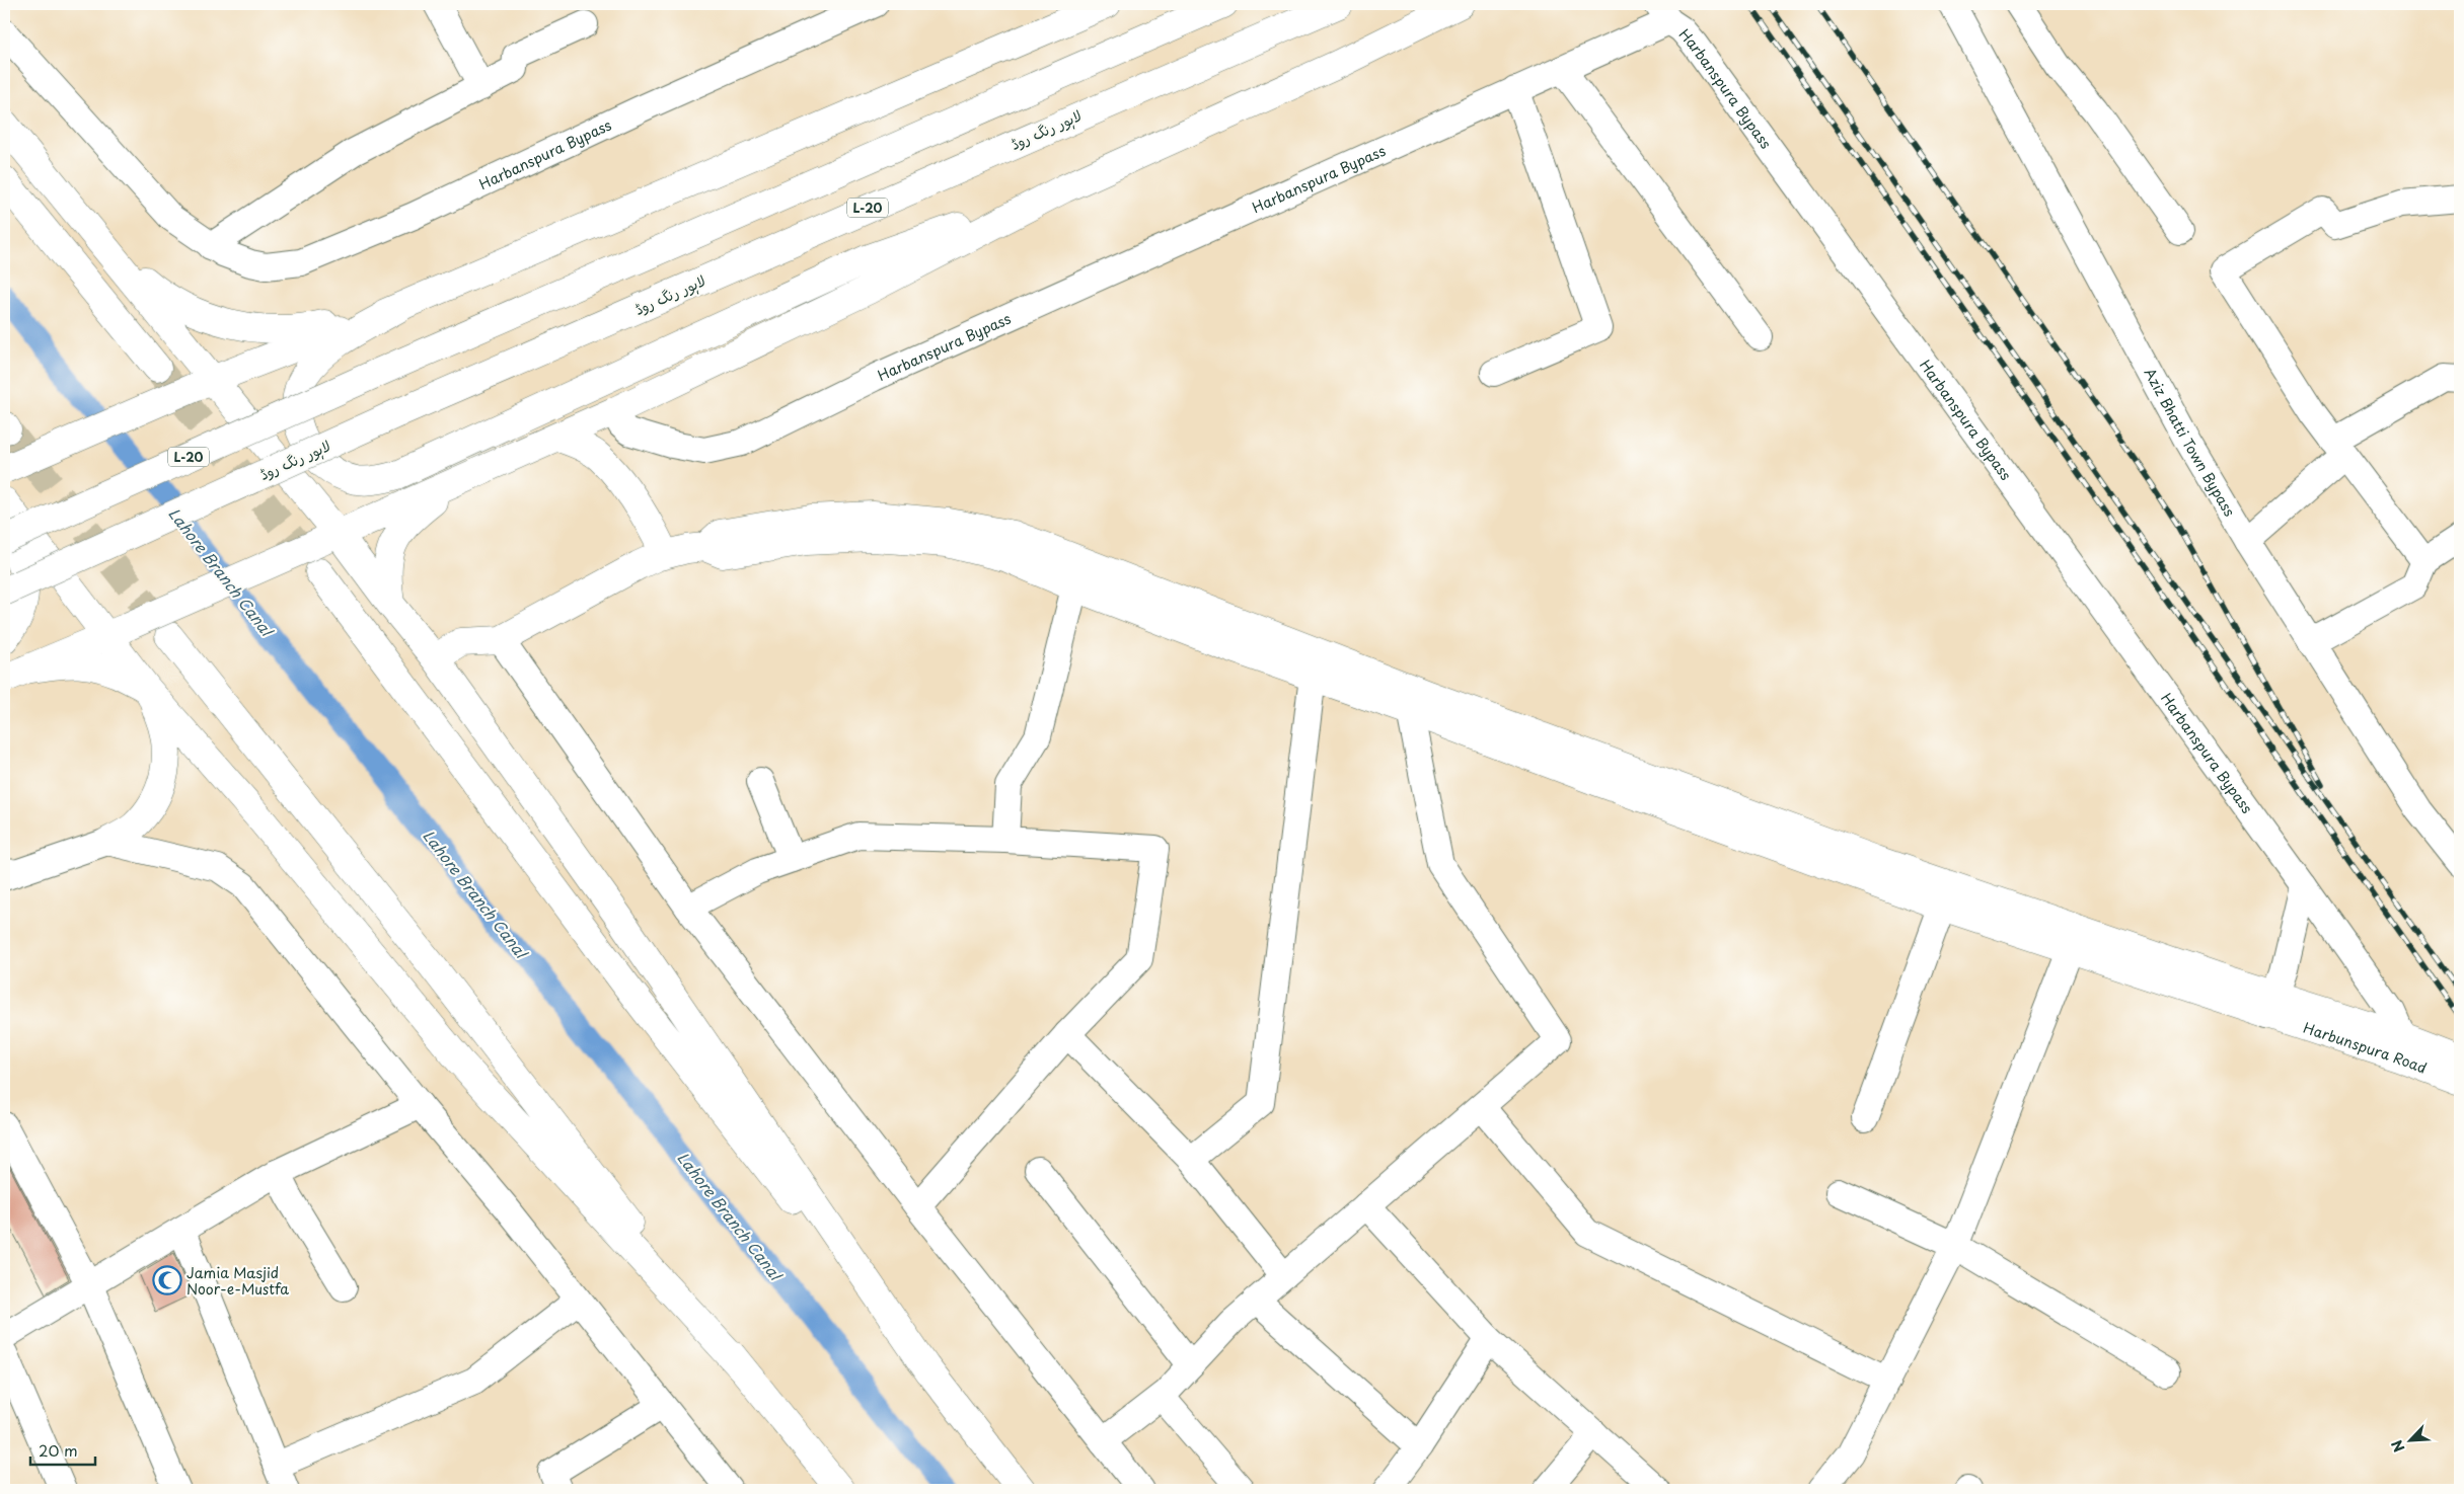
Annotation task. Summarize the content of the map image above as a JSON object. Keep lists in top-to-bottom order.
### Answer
{
  "streets": {
    "main road": ["لاہور رنگ روڈ", "L-20", "Harbunspura Road"],
    "street": ["Harbanspura Bypass", "Aziz Bhatti Town Bypass"]
  },
  "crossings": [
    ["Harbanspura Bypass", "Harbunspura Road"]
  ],
  "water": ["Lahore Branch Canal"],
  "places": {
    "mosque": ["Jamia Masjid Noor-e-Mustfa"]
  },
  "scale_bar": "20 m",
  "north": "bottom left"
}
